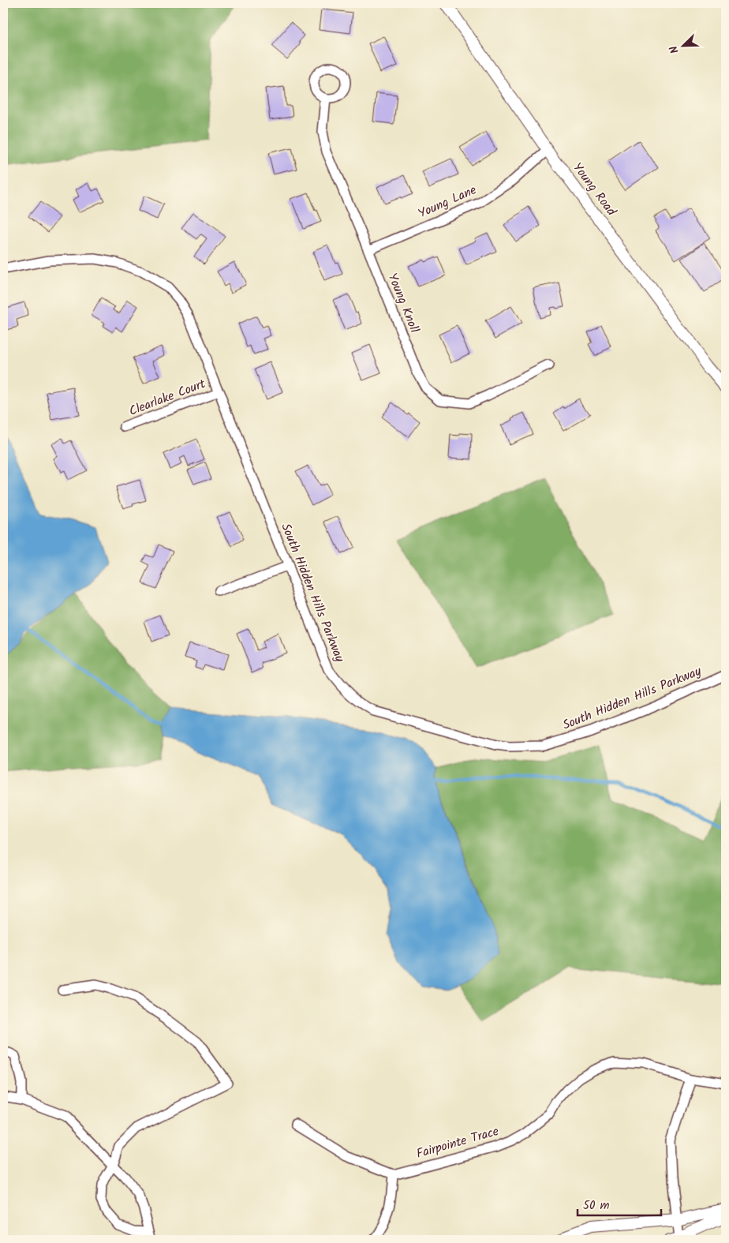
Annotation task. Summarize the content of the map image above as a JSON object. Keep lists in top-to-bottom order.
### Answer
{
  "streets": {
    "street": [
      "Young Road",
      "Young Lane",
      "Young Knoll",
      "Clearlake Court",
      "South Hidden Hills Parkway",
      "Fairpointe Trace"
    ]
  },
  "crossings": [
    ["Young Road", "Young Lane"],
    ["Young Lane", "Young Knoll"],
    ["Clearlake Court", "South Hidden Hills Parkway"]
  ],
  "scale_bar": "50 m",
  "north": "bottom left"
}
